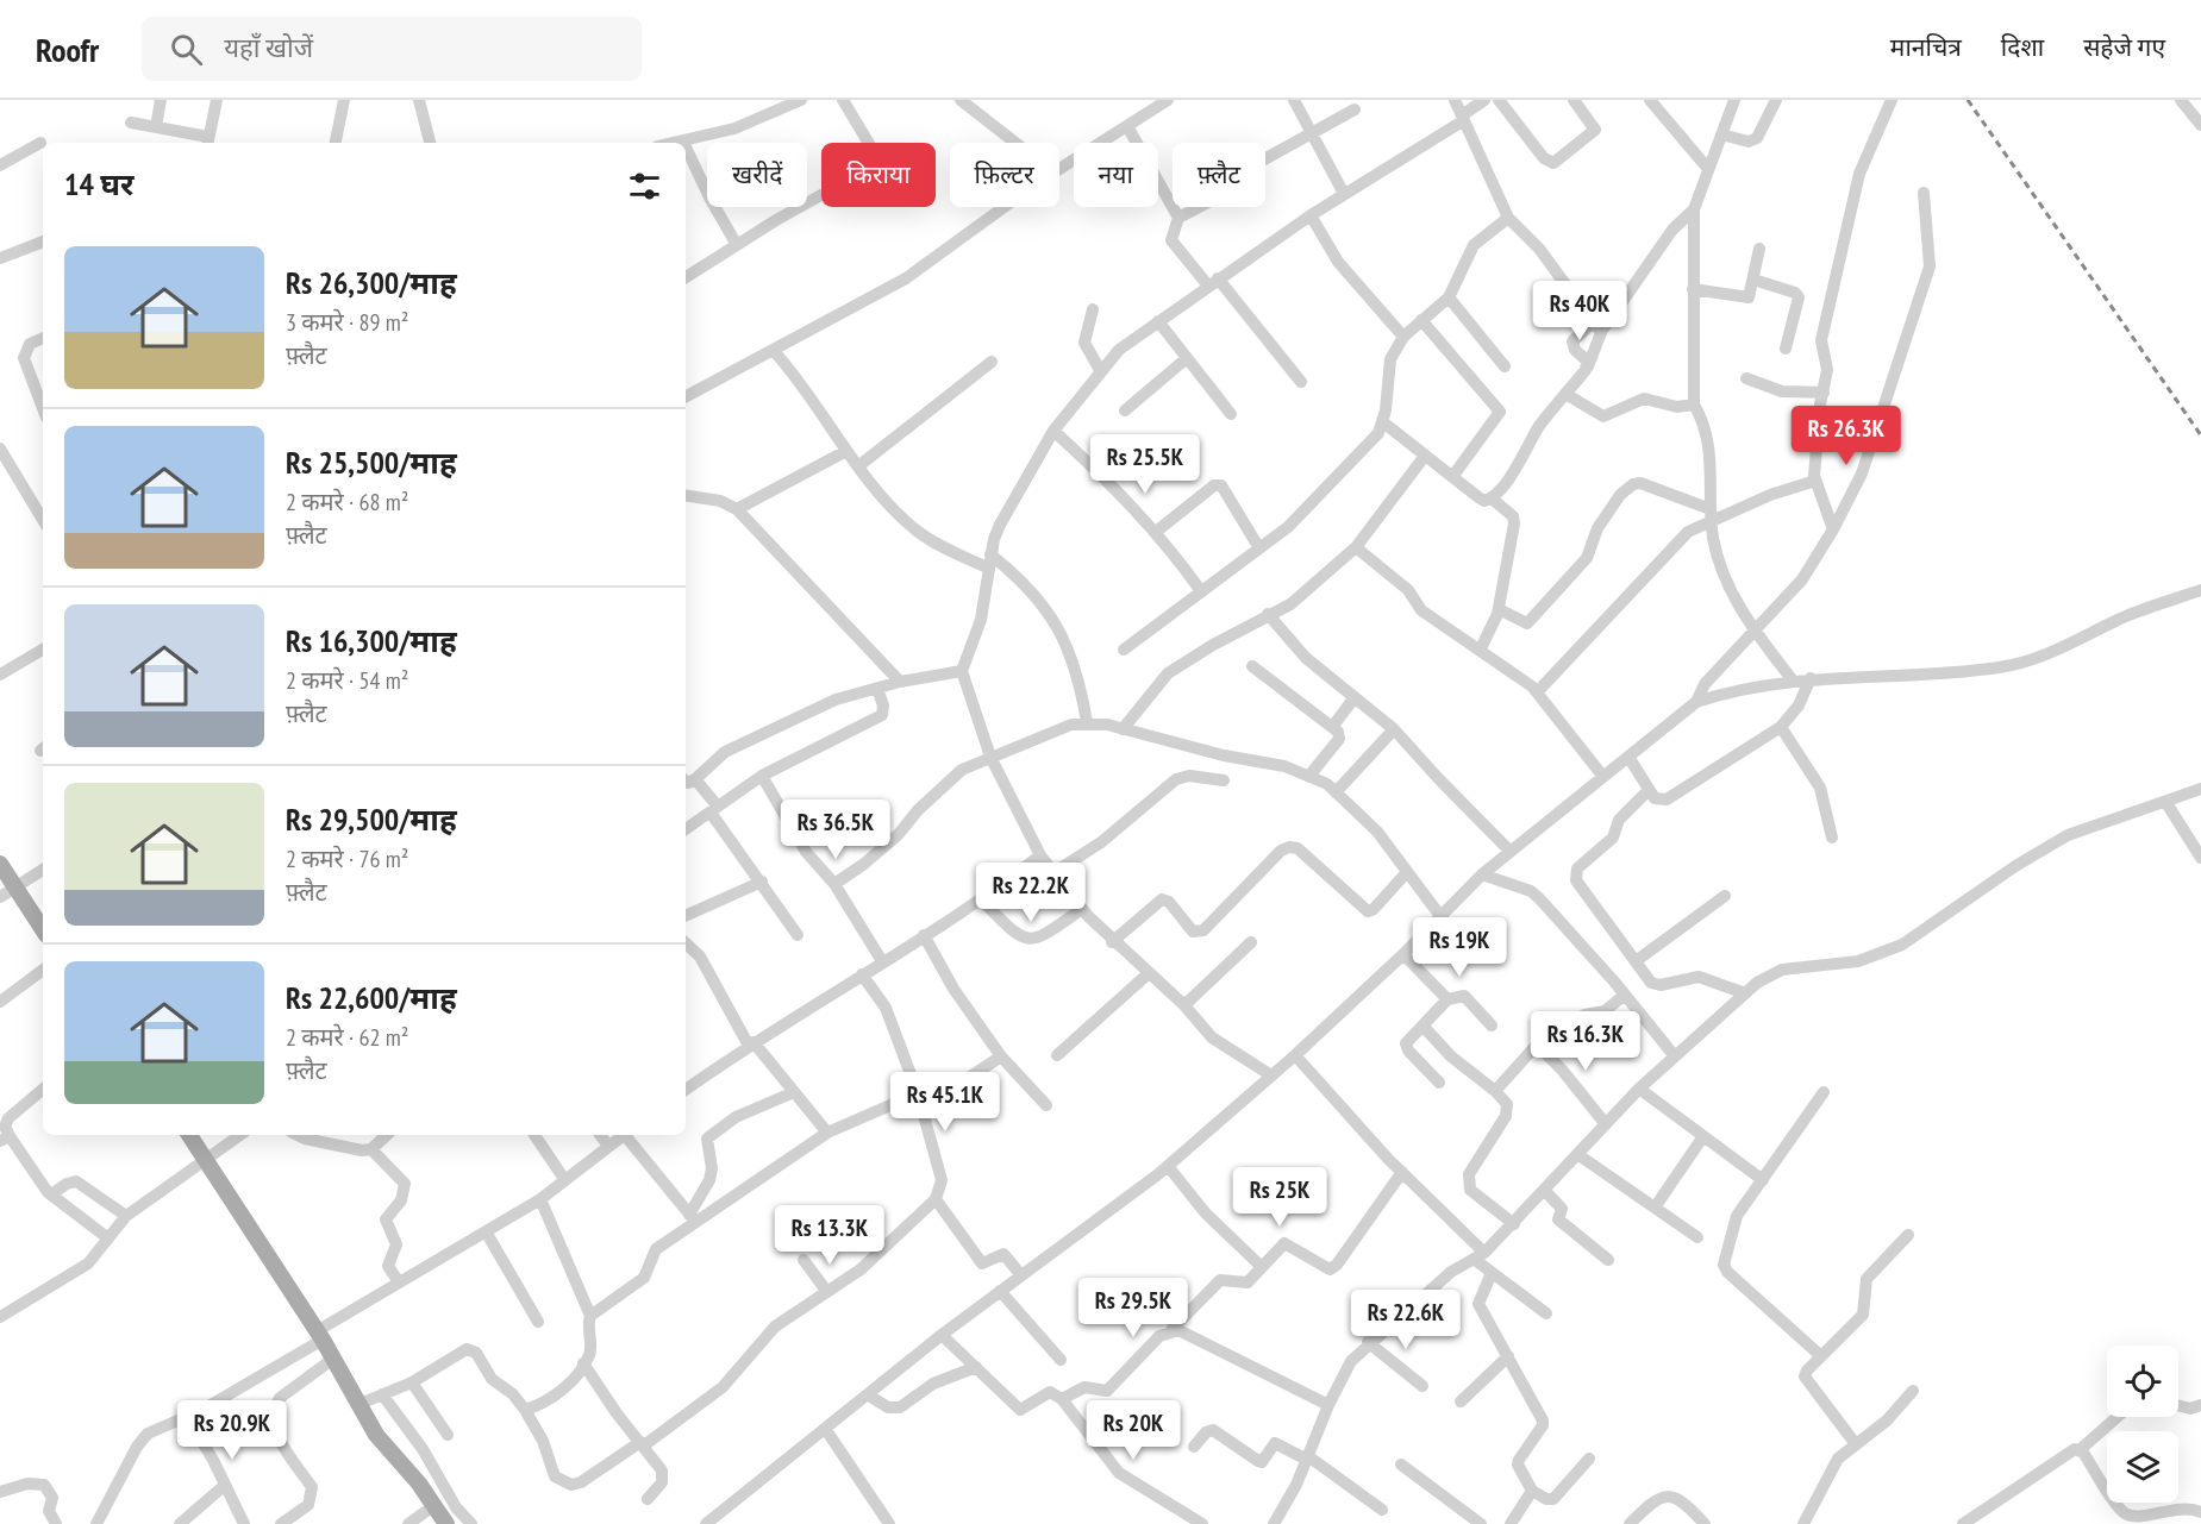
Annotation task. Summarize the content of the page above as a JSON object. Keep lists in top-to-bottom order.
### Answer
{
  "page": {
    "header": "Roofr",
    "search": "यहाँ खोजें",
    "nav": ["मानचित्र", "दिशा", "सहेजे गए"],
    "chip": [
      "खरीदें",
      "किराया",
      "फ़िल्टर",
      "नया",
      "फ़्लैट"
    ],
    "heading": "14 घर",
    "list": [
      {
        "name": "Rs 26,300/माह",
        "note": "3 कमरे · 89 m² · फ़्लैट"
      },
      {
        "name": "Rs 25,500/माह",
        "note": "2 कमरे · 68 m² · फ़्लैट"
      },
      {
        "name": "Rs 16,300/माह",
        "note": "2 कमरे · 54 m² · फ़्लैट"
      },
      {
        "name": "Rs 29,500/माह",
        "note": "2 कमरे · 76 m² · फ़्लैट"
      },
      {
        "name": "Rs 22,600/माह",
        "note": "2 कमरे · 62 m² · फ़्लैट"
      }
    ],
    "price": [
      "Rs 40K",
      "Rs 26.3K",
      "Rs 25.5K",
      "Rs 36.5K",
      "Rs 22.2K",
      "Rs 19K",
      "Rs 16.3K",
      "Rs 45.1K",
      "Rs 25K",
      "Rs 13.3K",
      "Rs 29.5K",
      "Rs 22.6K",
      "Rs 20.9K",
      "Rs 20K"
    ]
  }
}
